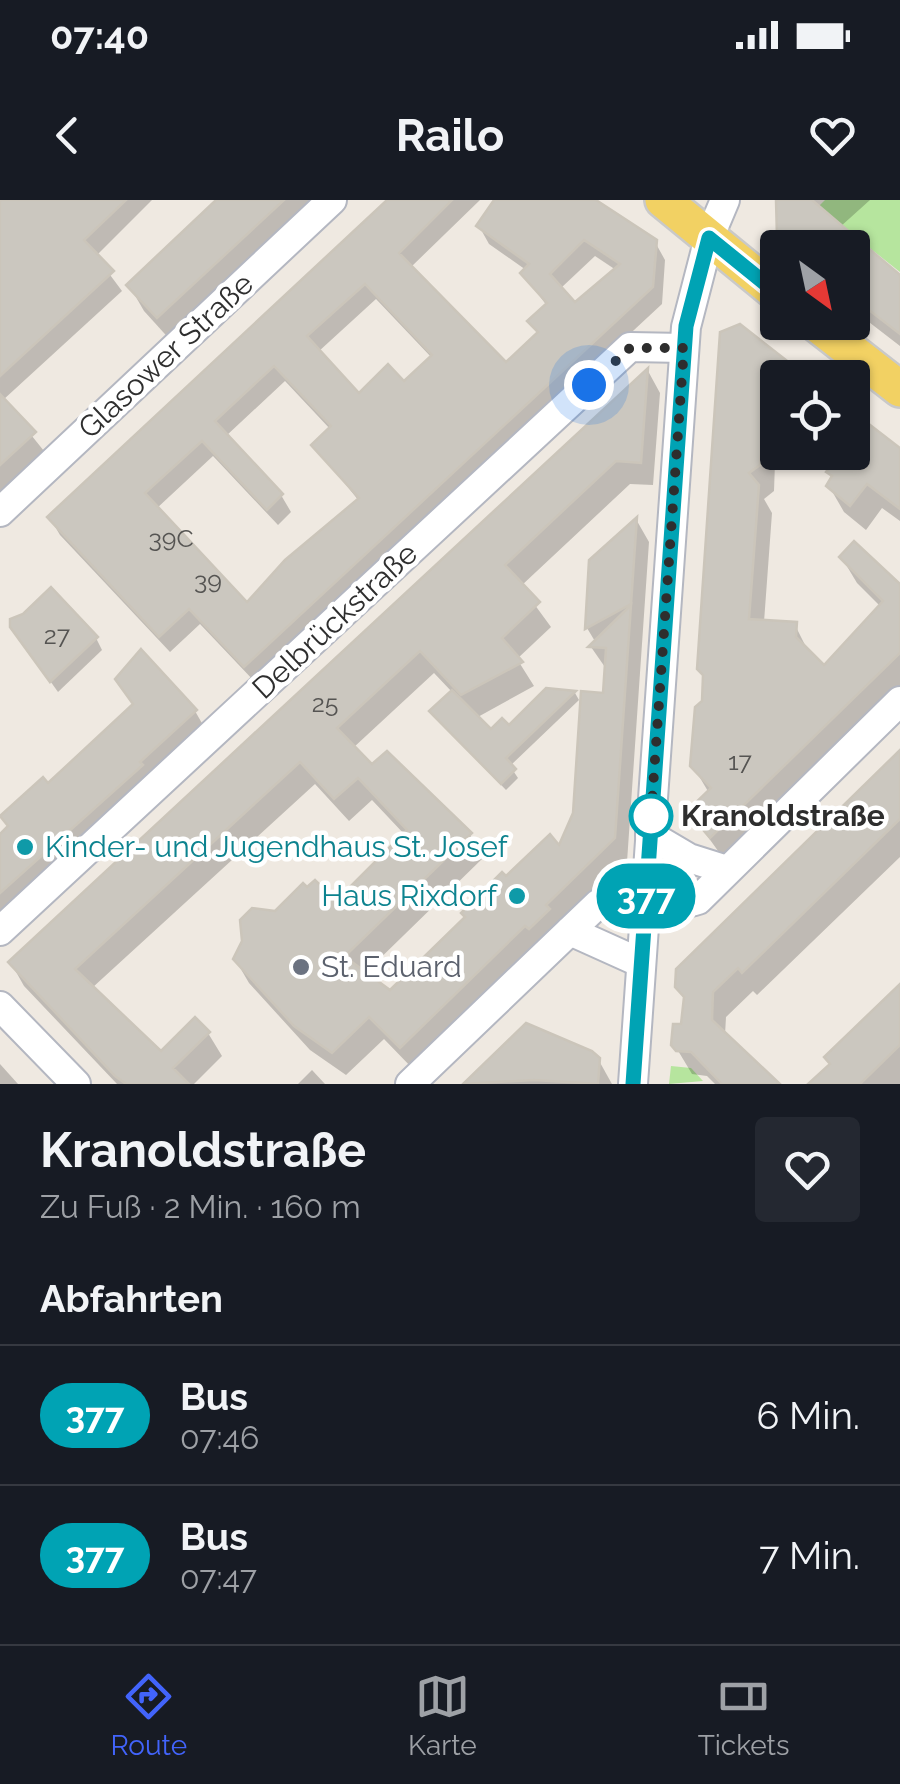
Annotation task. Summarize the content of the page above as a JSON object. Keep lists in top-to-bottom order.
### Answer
{
  "streets": {
    "street": ["Glasower Straße", "Delbrückstraße"]
  },
  "places": [
    "Kranoldstraße",
    "Kinder- und Jugendhaus St. Josef",
    "Haus Rixdorf",
    "St. Eduard"
  ],
  "lines": ["bus line 377"],
  "house_numbers": [
    "39C",
    "39",
    "27",
    "25",
    "17"
  ],
  "north": "bottom right",
  "page": {
    "status": "07:40",
    "header": "Railo",
    "on_map": "377",
    "heading": [
      ["Kranoldstraße", "Zu Fuß · 2 Min. · 160 m"],
      "Abfahrten"
    ],
    "list": [
      {
        "mark": "377",
        "name": "Bus",
        "note": "07:46",
        "value": "6 Min."
      },
      {
        "mark": "377",
        "name": "Bus",
        "note": "07:47",
        "value": "7 Min."
      }
    ],
    "tabs": ["Route", "Karte", "Tickets"]
  }
}
